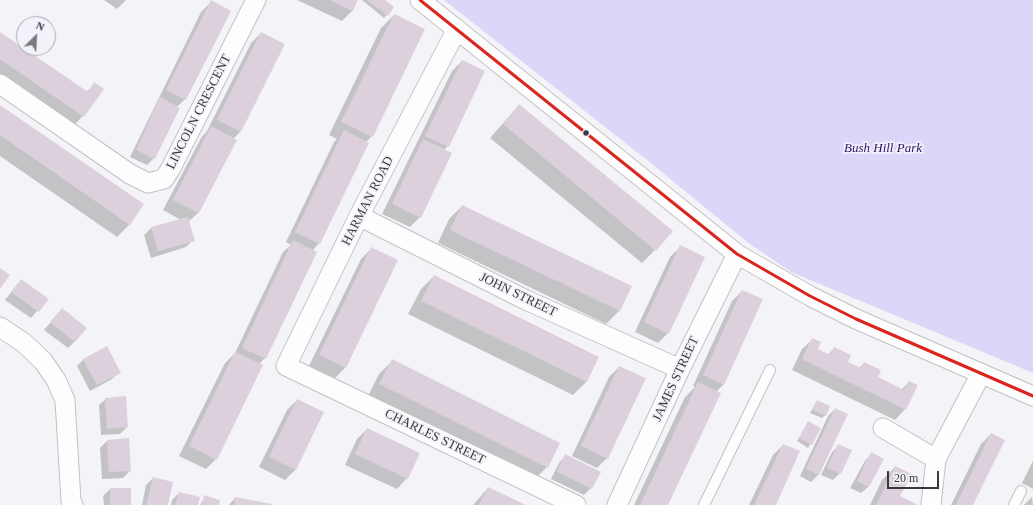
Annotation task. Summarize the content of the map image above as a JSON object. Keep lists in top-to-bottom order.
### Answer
{
  "streets": {
    "street": [
      "LINCOLN CRESCENT",
      "HARMAN ROAD",
      "JOHN STREET",
      "JAMES STREET",
      "CHARLES STREET"
    ]
  },
  "crossings": [
    ["HARMAN ROAD", "JOHN STREET"],
    ["HARMAN ROAD", "CHARLES STREET"],
    ["JOHN STREET", "JAMES STREET"]
  ],
  "parks": ["Bush Hill Park"],
  "scale_bar": "20 m",
  "north": "top right"
}
